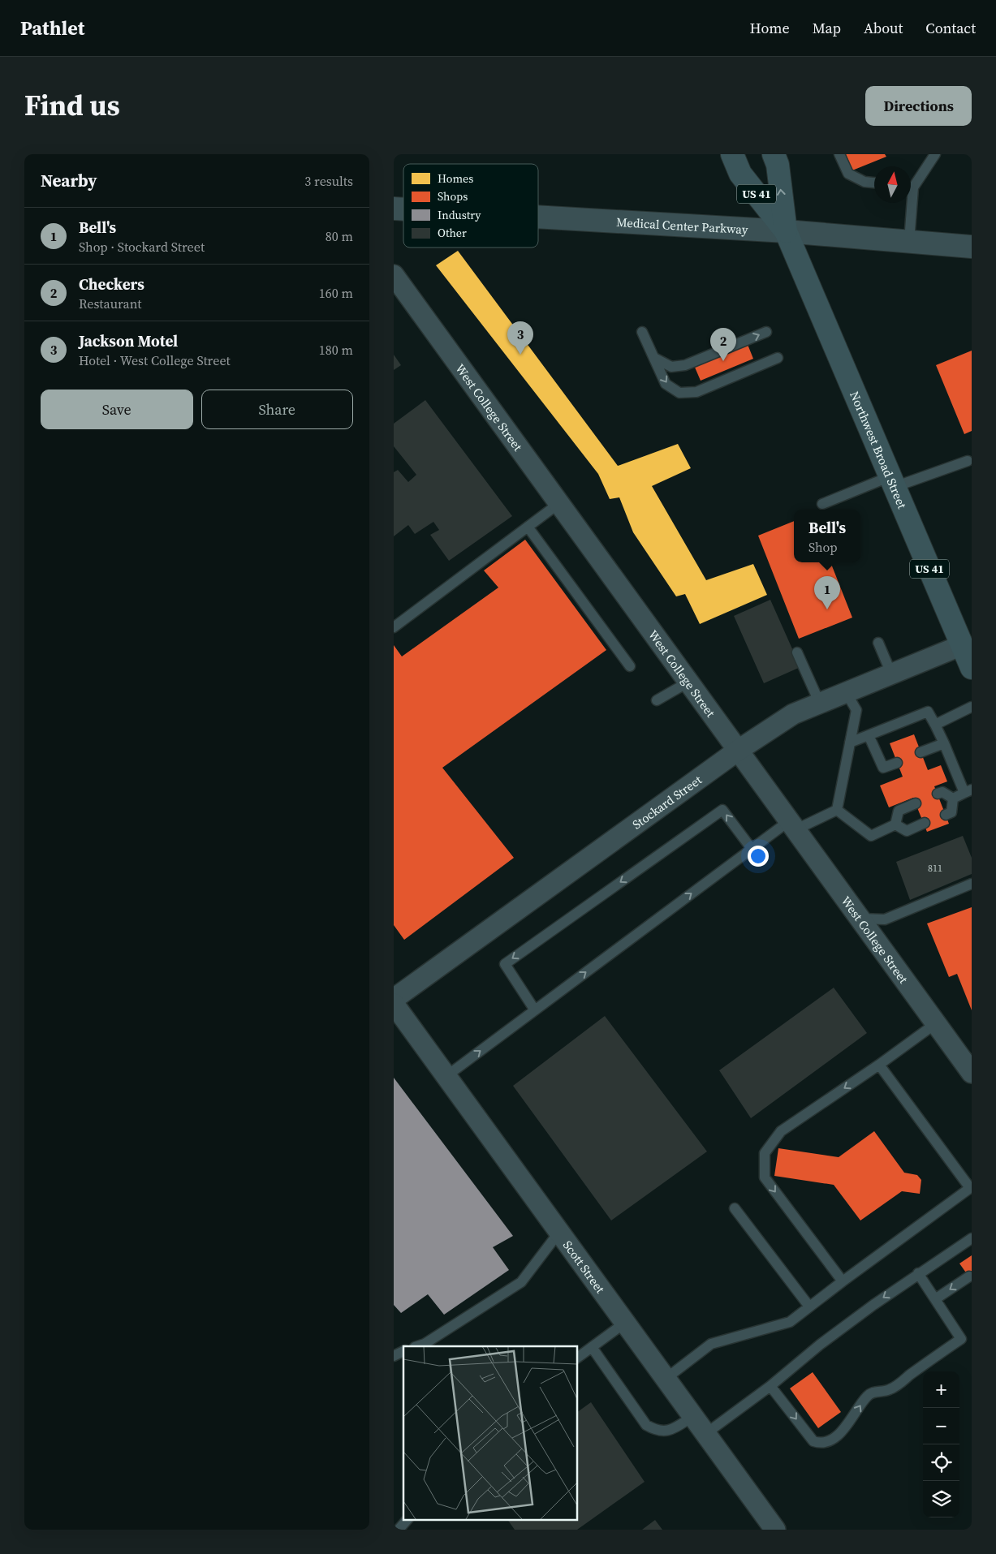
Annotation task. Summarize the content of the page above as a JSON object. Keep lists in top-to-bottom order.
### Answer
{
  "streets": {
    "main road": ["US 41", "Medical Center Parkway", "Northwest Broad Street"],
    "street": ["West College Street", "Stockard Street", "Scott Street"]
  },
  "crossings": [
    ["Medical Center Parkway", "Northwest Broad Street"],
    ["West College Street", "Stockard Street"],
    ["Northwest Broad Street", "Stockard Street"]
  ],
  "house_numbers": ["811"],
  "legend": [
    "Homes",
    "Shops",
    "Industry",
    "Other"
  ],
  "north": "top",
  "page": {
    "header": "Pathlet",
    "nav": [
      "Home",
      "Map",
      "About",
      "Contact"
    ],
    "title": "Find us",
    "buttons": [
      "Directions",
      ["Save", "Share"]
    ],
    "heading": ["Nearby", "3 results"],
    "list": [
      {
        "mark": "1",
        "name": "Bell's",
        "note": "Shop · Stockard Street",
        "value": "80 m"
      },
      {
        "mark": "2",
        "name": "Checkers",
        "note": "Restaurant",
        "value": "160 m"
      },
      {
        "mark": "3",
        "name": "Jackson Motel",
        "note": "Hotel · West College Street",
        "value": "180 m"
      }
    ],
    "pins": ["3", "2", "1"],
    "popup": ["Bell's", "Shop"],
    "map_buttons": ["+", "−"]
  }
}
